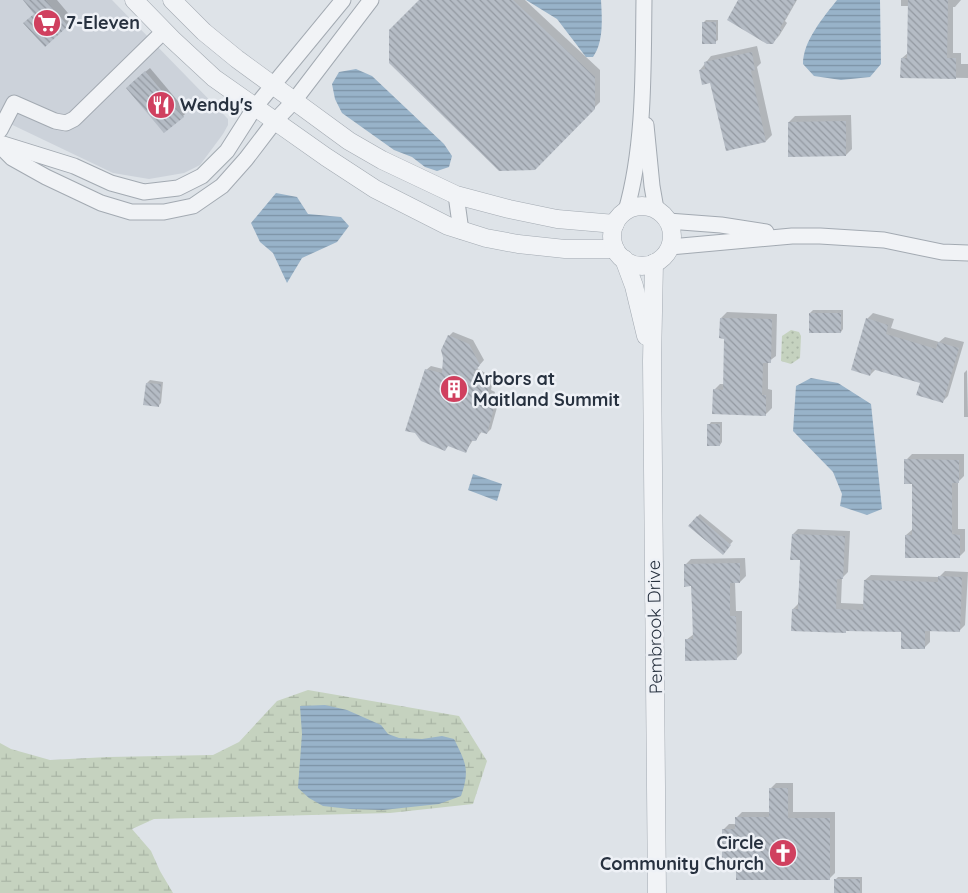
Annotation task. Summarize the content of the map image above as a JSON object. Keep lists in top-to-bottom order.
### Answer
{
  "streets": {
    "street": ["Pembrook Drive"]
  },
  "places": {
    "supermarket": ["7-Eleven"],
    "restaurant": ["Wendy's"],
    "building": ["Arbors at Maitland Summit"],
    "church": ["Circle Community Church"]
  }
}
